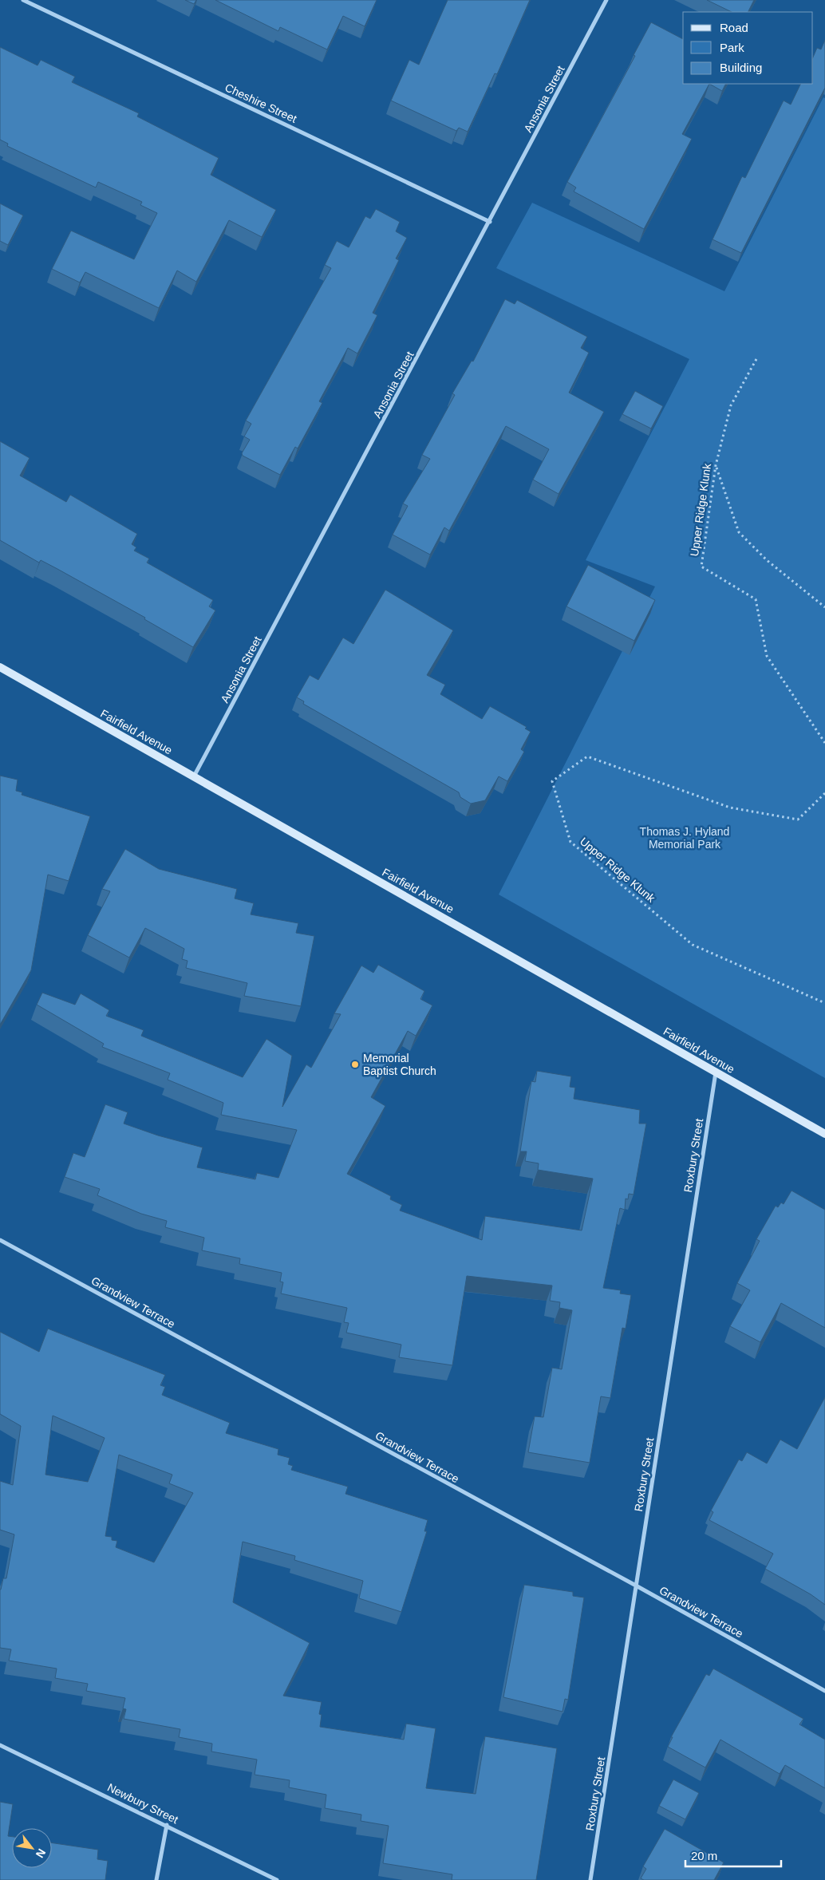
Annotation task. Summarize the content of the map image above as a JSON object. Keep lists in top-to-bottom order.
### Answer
{
  "streets": {
    "main road": ["Fairfield Avenue"],
    "street": [
      "Ansonia Street",
      "Cheshire Street",
      "Roxbury Street",
      "Grandview Terrace",
      "Newbury Street"
    ],
    "path": ["Upper Ridge Klunk"]
  },
  "crossings": [
    ["Ansonia Street", "Cheshire Street"],
    ["Ansonia Street", "Fairfield Avenue"],
    ["Fairfield Avenue", "Roxbury Street"],
    ["Roxbury Street", "Grandview Terrace"]
  ],
  "parks": ["Thomas J. Hyland Memorial Park"],
  "places": ["Memorial Baptist Church"],
  "legend": ["Road", "Park", "Building"],
  "scale_bar": "20 m",
  "north": "bottom right"
}
